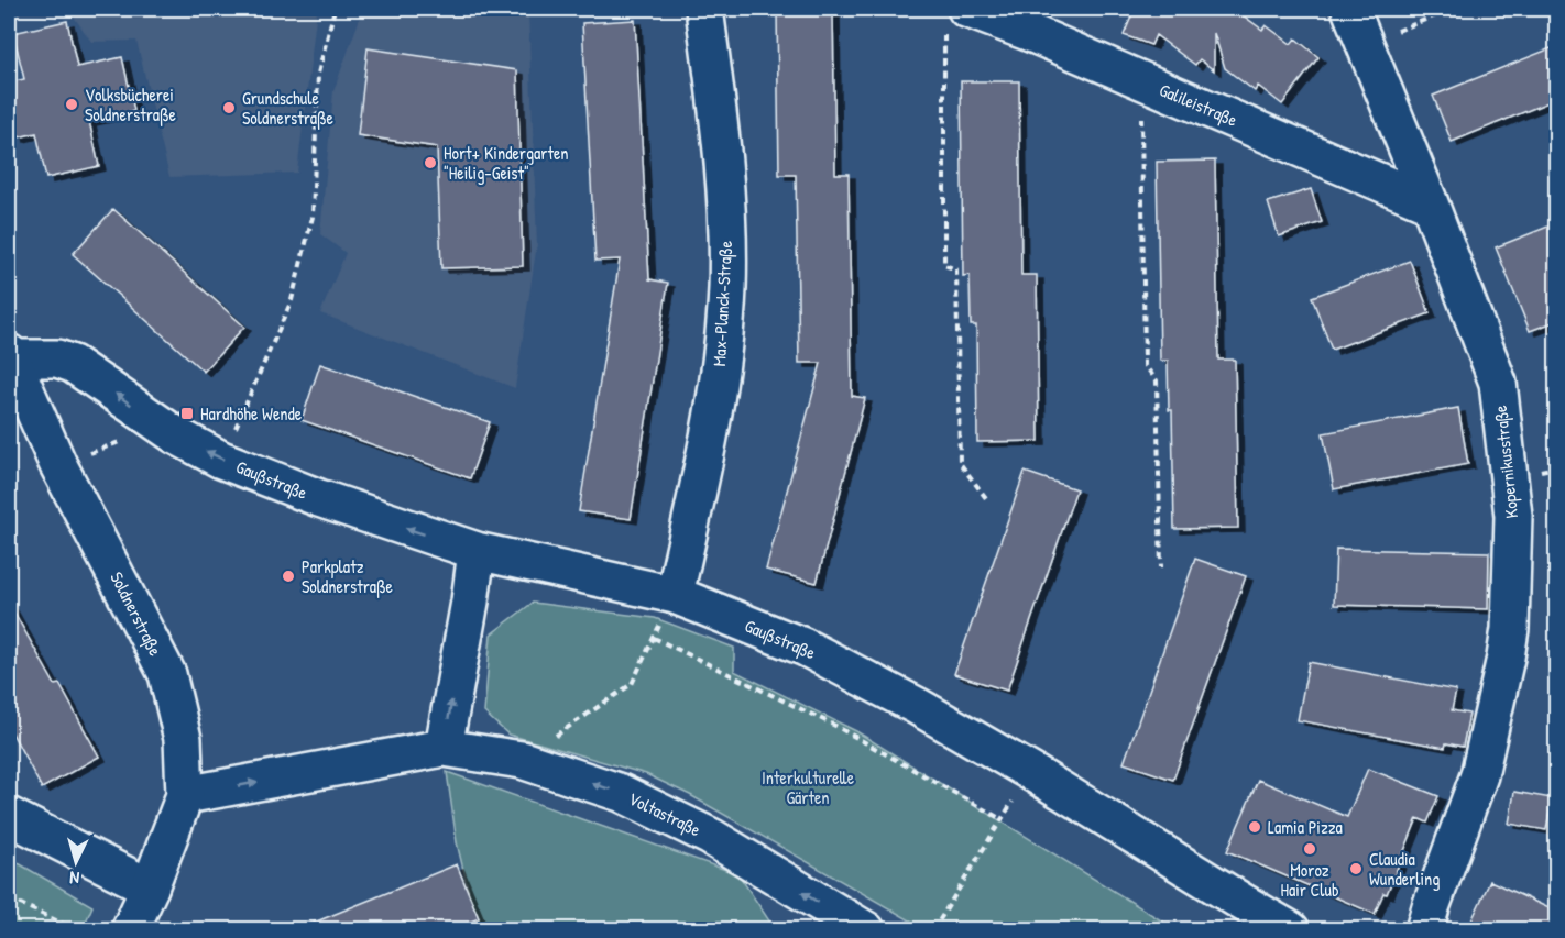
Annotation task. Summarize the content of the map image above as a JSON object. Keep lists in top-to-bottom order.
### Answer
{
  "streets": {
    "street": [
      "Galileistraße",
      "Max-Planck-Straße",
      "Kopernikusstraße",
      "Gaußstraße",
      "Soldnerstraße",
      "Voltastraße"
    ]
  },
  "crossings": [
    ["Galileistraße", "Kopernikusstraße"],
    ["Max-Planck-Straße", "Gaußstraße"],
    ["Gaußstraße", "Soldnerstraße"],
    ["Soldnerstraße", "Voltastraße"]
  ],
  "parks": ["Interkulturelle Gärten"],
  "places": {
    "other": [
      "Volksbücherei Soldnerstraße",
      "Grundschule Soldnerstraße",
      "Hort+ Kindergarten \"Heilig-Geist\"",
      "Parkplatz Soldnerstraße",
      "Lamia Pizza",
      "Moroz Hair Club",
      "Claudia Wunderling"
    ],
    "transit": ["Hardhöhe Wende"]
  },
  "north": "bottom"
}
